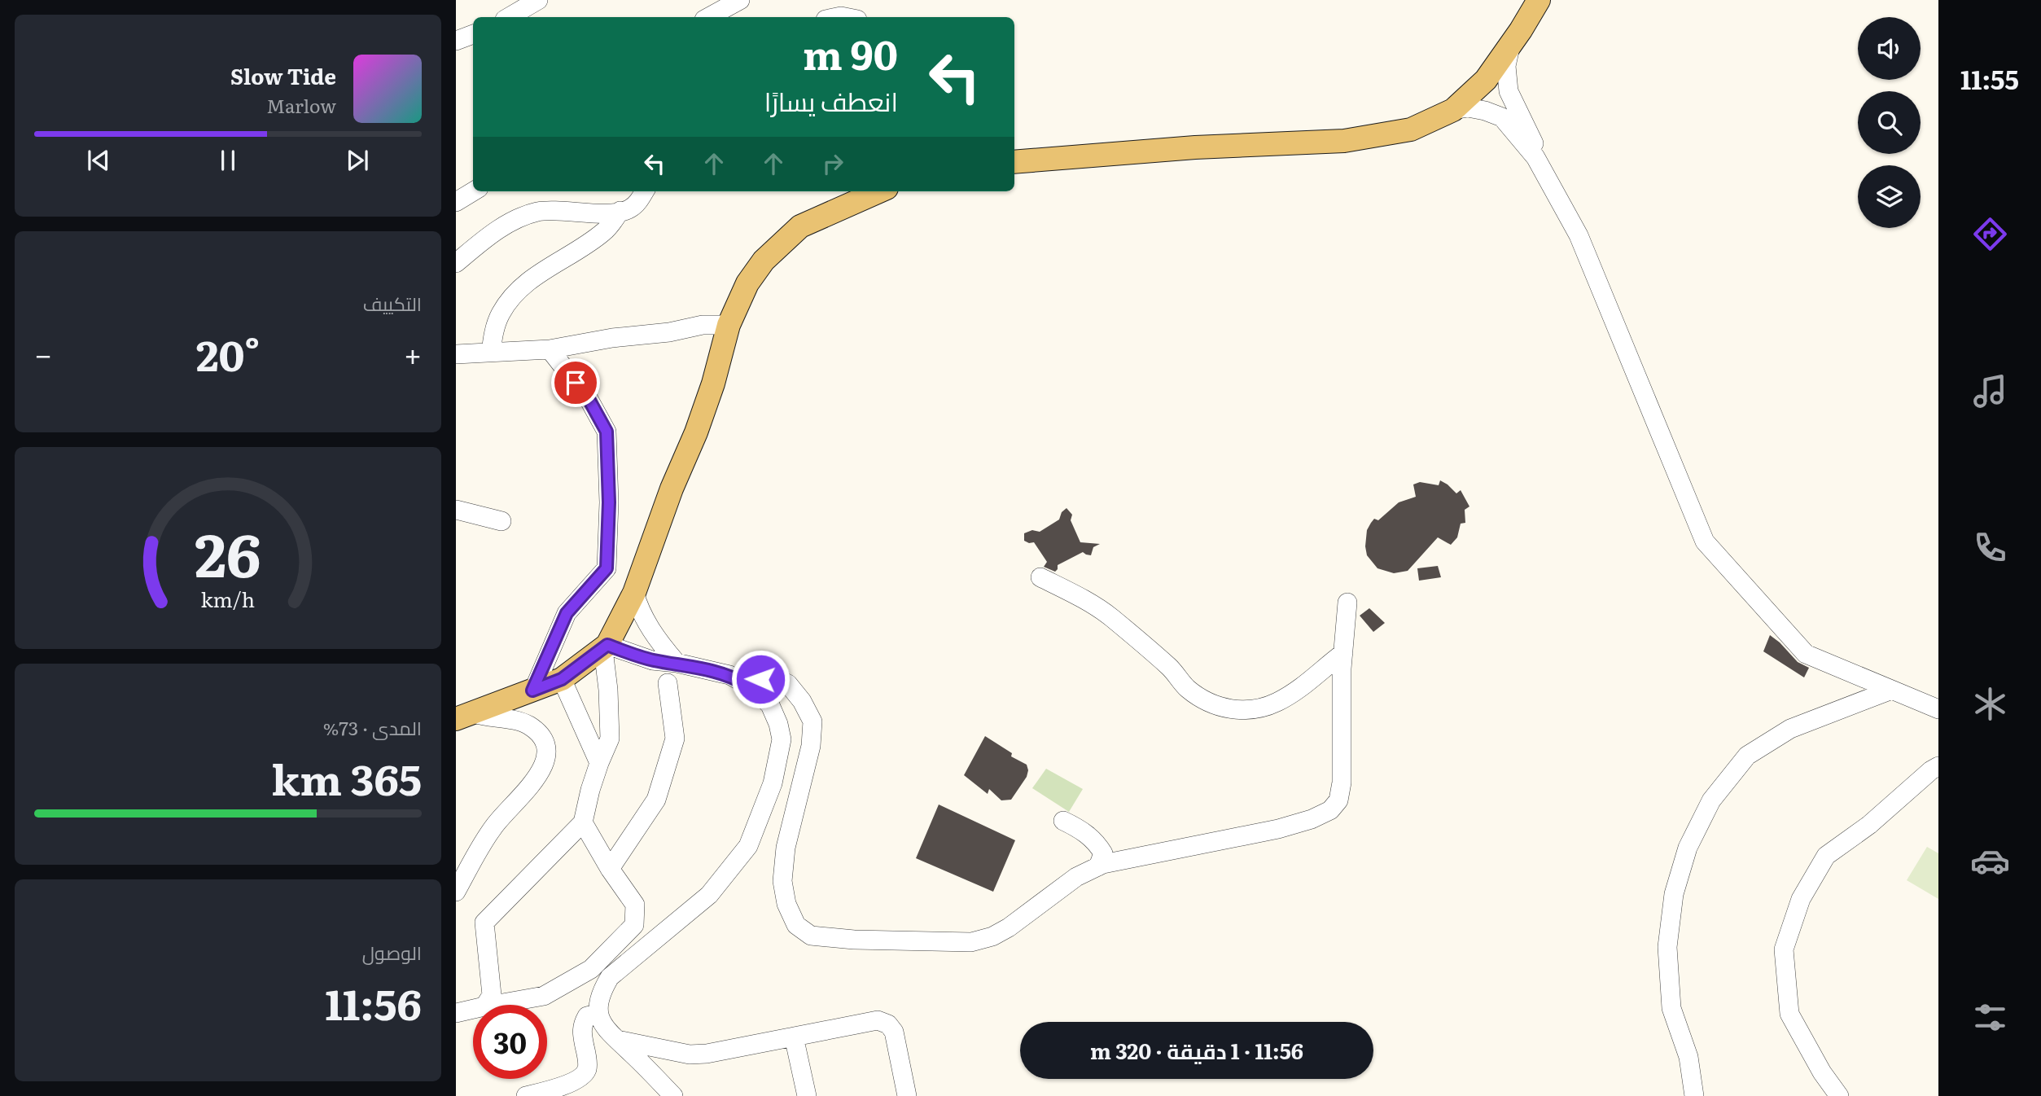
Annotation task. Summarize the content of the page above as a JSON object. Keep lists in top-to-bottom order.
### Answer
{
  "page": {
    "tabs": "11:55",
    "turn": ["90 m", "انعطف يسارًا"],
    "song": ["Slow Tide", "Marlow"],
    "tile": [
      "التكييف",
      ["المدى · 73%", "365 km"],
      ["الوصول", "11:56"]
    ],
    "heat": ["−", "20°", "+"],
    "limit": "30",
    "trip": "11:56 · 1 دقيقة · 320 m",
    "gauge": ["26", "km/h"]
  }
}
